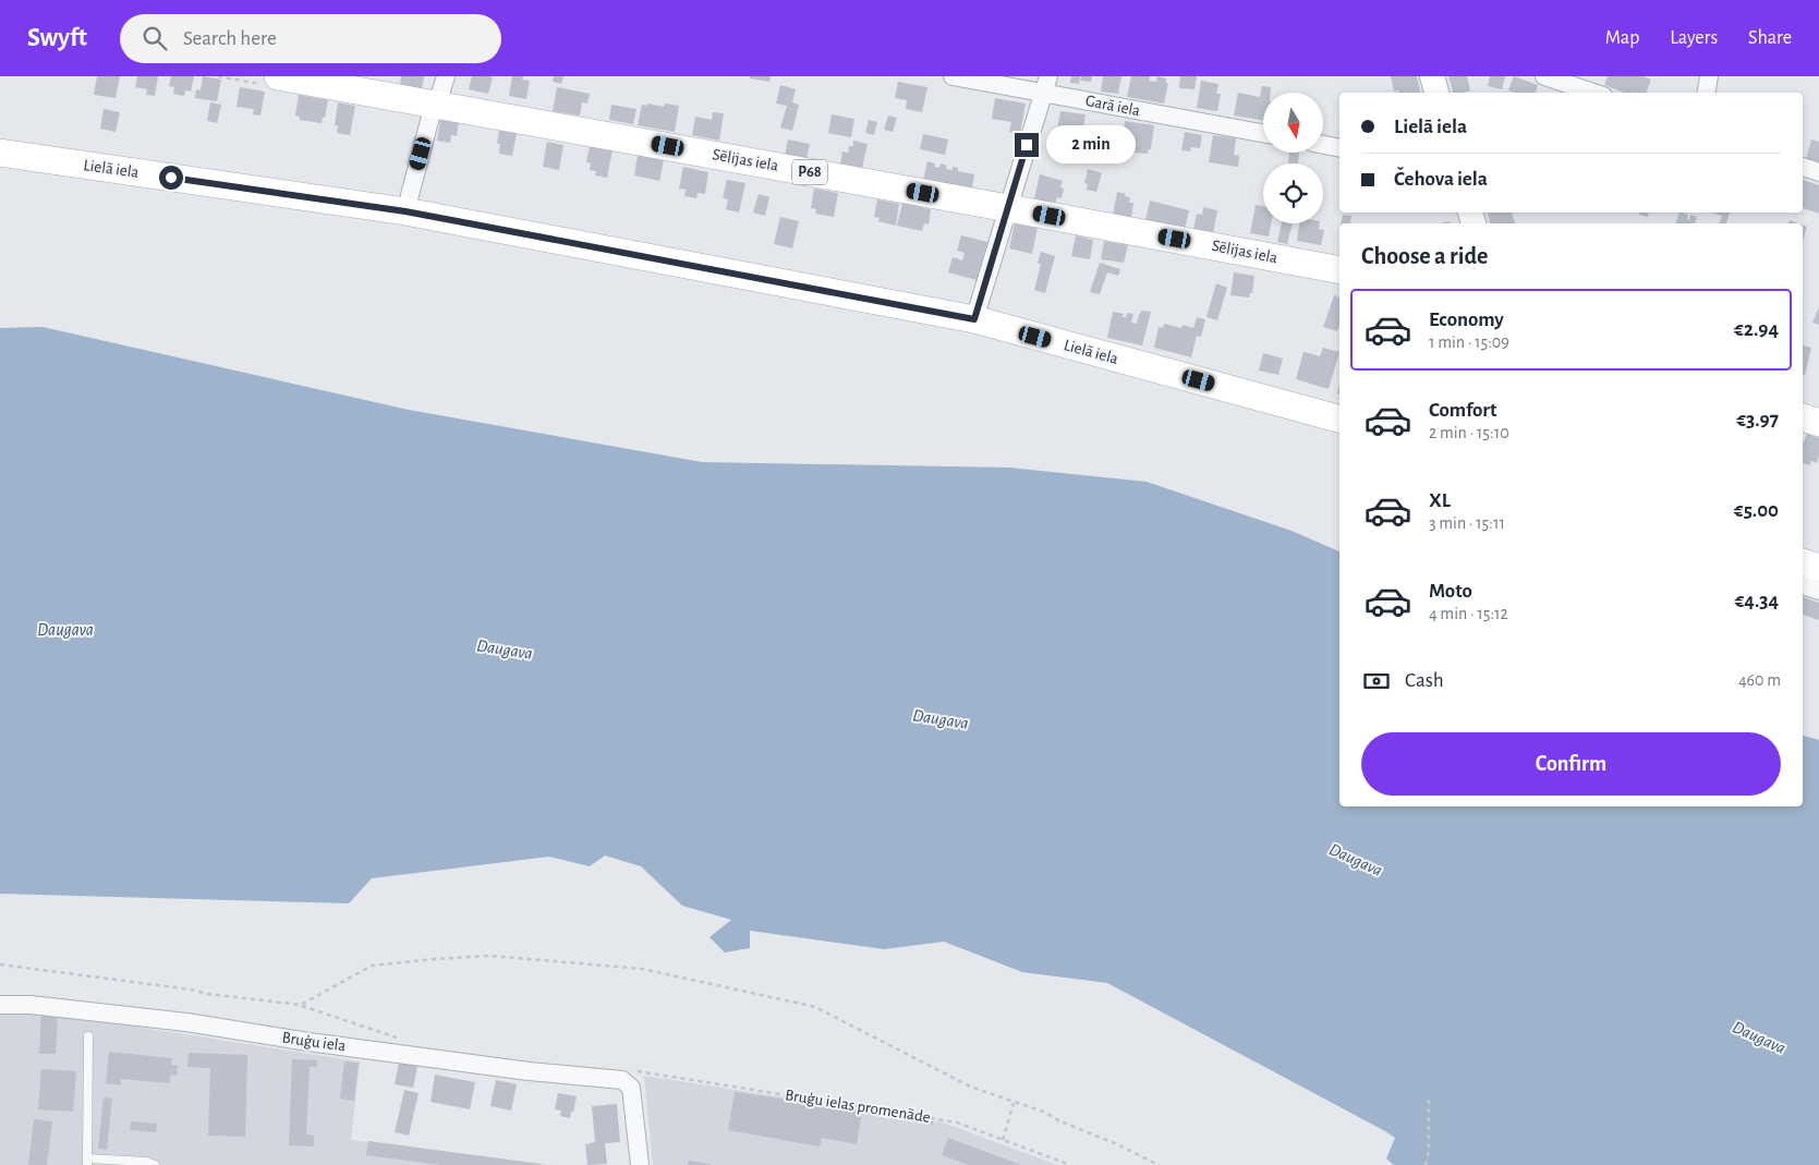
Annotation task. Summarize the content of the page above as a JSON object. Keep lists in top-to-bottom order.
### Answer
{
  "streets": {
    "main road": ["Sēlijas iela", "Lielā iela", "P68"],
    "street": ["Garā iela", "Bruģu iela"],
    "path": ["Bruģu ielas promenāde"]
  },
  "crossings": [
    ["Bruģu iela", "Bruģu ielas promenāde"]
  ],
  "water": ["Daugava"],
  "north": "bottom",
  "page": {
    "header": "Swyft",
    "search": "Search here",
    "nav": ["Map", "Layers", "Share"],
    "banner": ["Lielā iela", "Čehova iela"],
    "bubble": "2 min",
    "heading": "Choose a ride",
    "list": [
      {
        "name": "Economy",
        "note": "1 min · 15:09",
        "value": "€2.94"
      },
      {
        "name": "Comfort",
        "note": "2 min · 15:10",
        "value": "€3.97"
      },
      {
        "name": "XL",
        "note": "3 min · 15:11",
        "value": "€5.00"
      },
      {
        "name": "Moto",
        "note": "4 min · 15:12",
        "value": "€4.34"
      }
    ],
    "pay": ["Cash", "460 m"],
    "buttons": "Confirm"
  }
}
